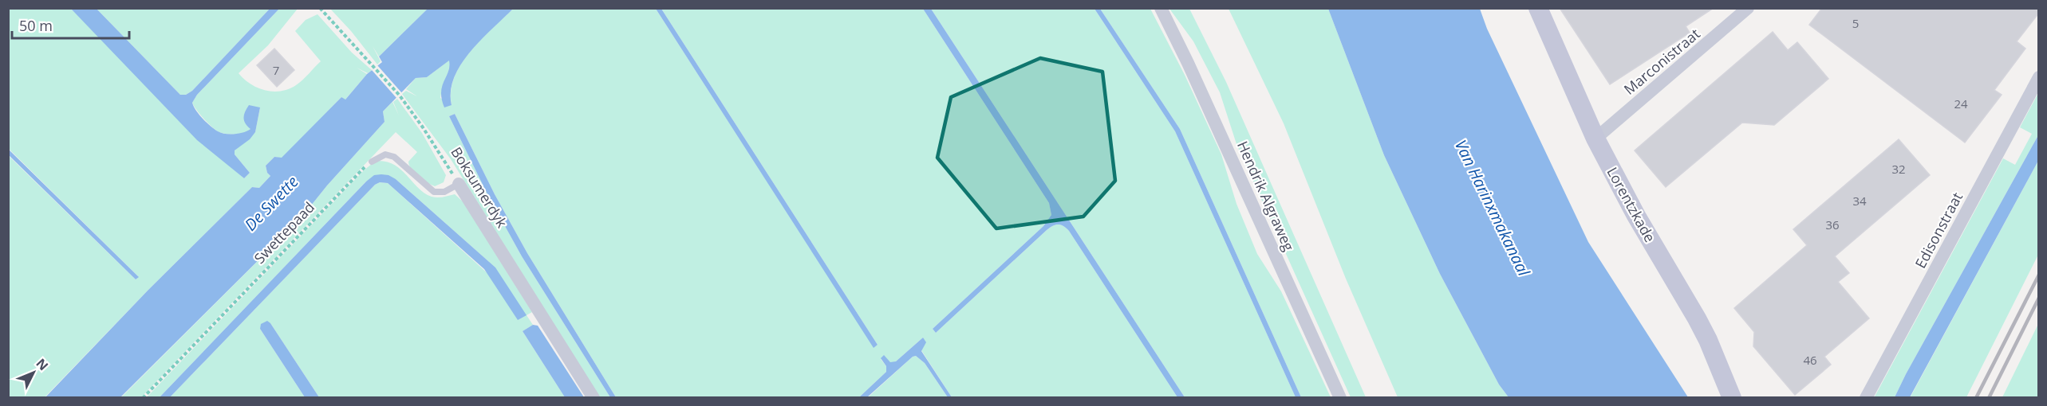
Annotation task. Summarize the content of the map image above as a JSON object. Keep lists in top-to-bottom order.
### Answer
{
  "streets": {
    "street": [
      "Marconistraat",
      "Boksumerdyk",
      "Hendrik Algraweg",
      "Lorentzkade",
      "Edisonstraat"
    ],
    "path": ["Swettepaad"]
  },
  "crossings": [
    ["Marconistraat", "Lorentzkade"]
  ],
  "water": ["De Swette", "Van Harinxmakanaal"],
  "house_numbers": [
    "5",
    "7",
    "24",
    "32",
    "34",
    "36",
    "46"
  ],
  "scale_bar": "50 m",
  "north": "top right"
}
